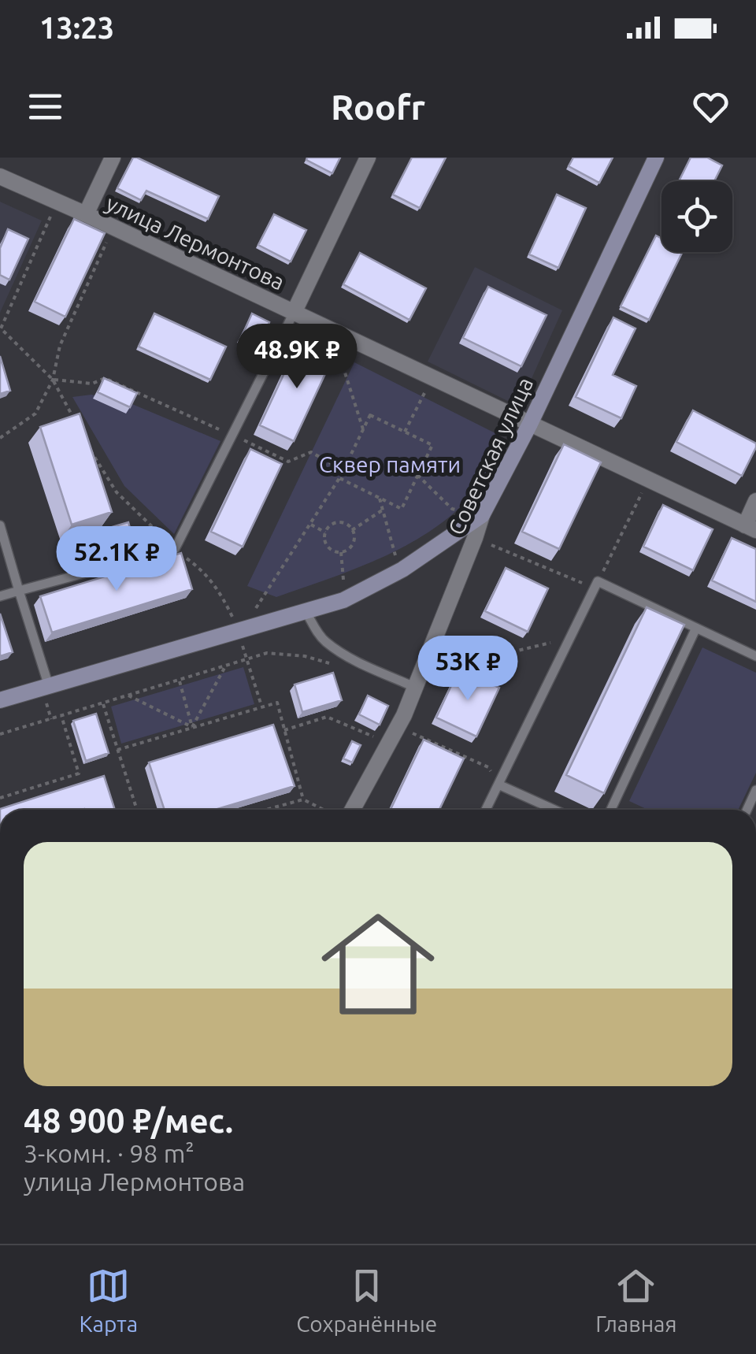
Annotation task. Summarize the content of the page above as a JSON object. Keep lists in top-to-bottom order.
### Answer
{
  "streets": {
    "street": ["улица Лермонтова", "Советская улица"]
  },
  "crossings": [
    ["улица Лермонтова", "Советская улица"]
  ],
  "parks": ["Сквер памяти"],
  "page": {
    "status": "13:23",
    "header": "Roofr",
    "price": ["48.9K ₽", "52.1K ₽", "53K ₽"],
    "list": [
      {
        "name": "48 900 ₽/мес.",
        "note": "3-комн. · 98 m² · улица Лермонтова"
      }
    ],
    "tabs": ["Карта", "Сохранённые", "Главная"]
  }
}
